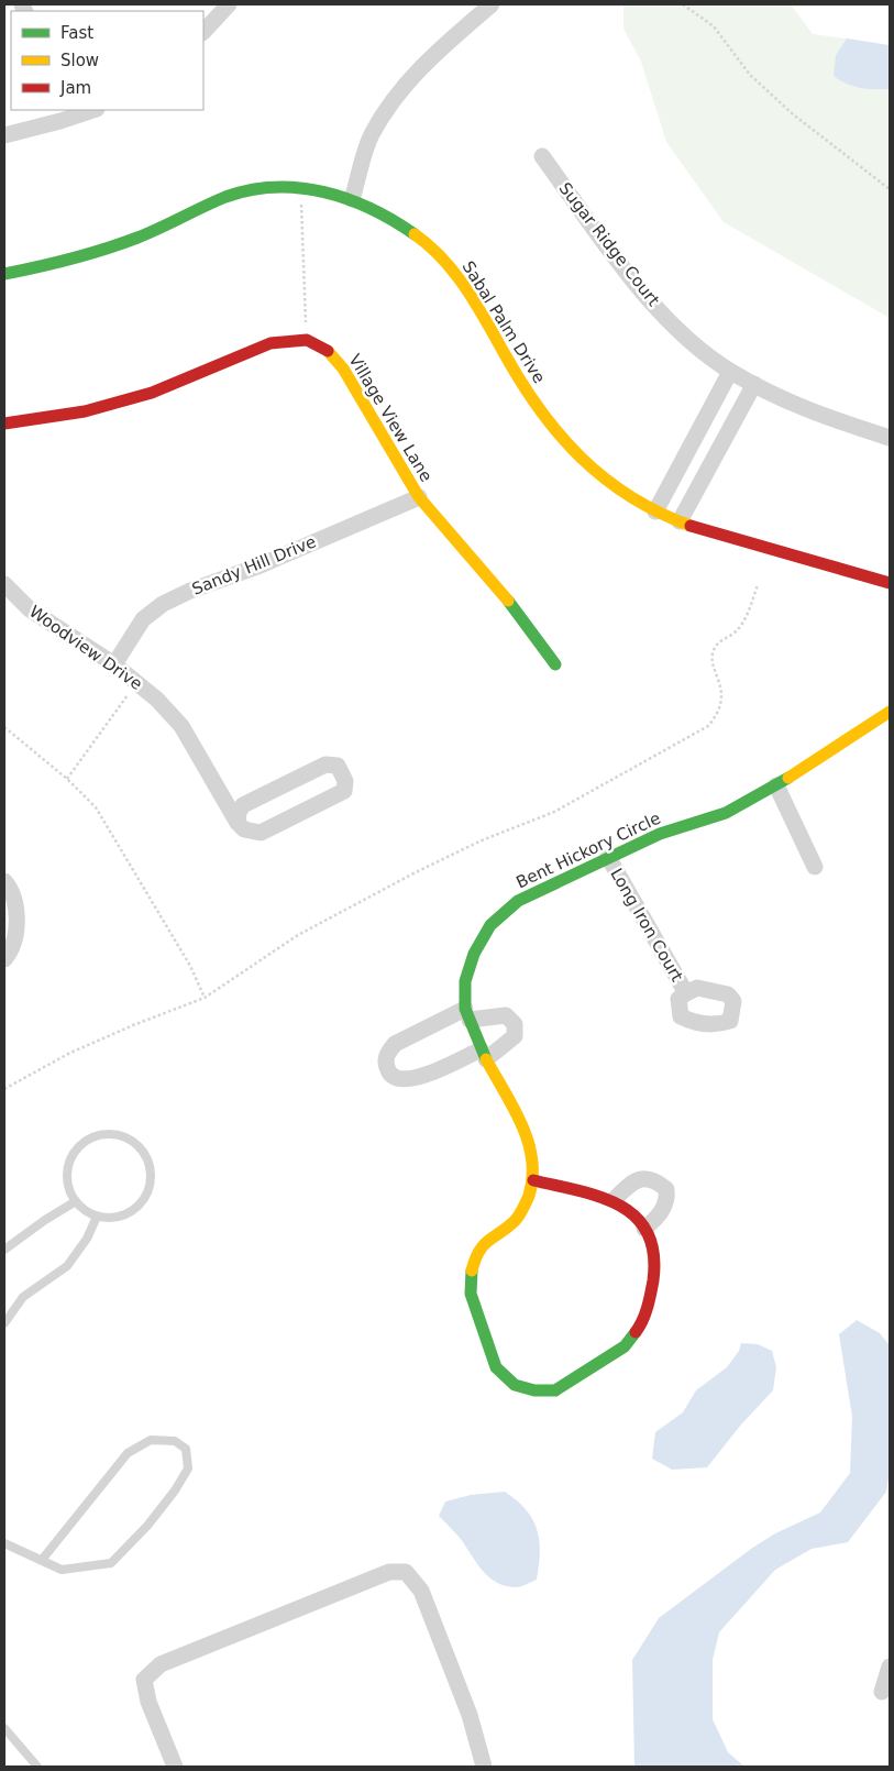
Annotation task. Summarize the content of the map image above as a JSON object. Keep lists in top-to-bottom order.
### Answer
{
  "streets": {
    "street": [
      "Sugar Ridge Court",
      "Sabal Palm Drive",
      "Village View Lane",
      "Sandy Hill Drive",
      "Woodview Drive",
      "Bent Hickory Circle",
      "Long Iron Court"
    ]
  },
  "crossings": [
    ["Village View Lane", "Sandy Hill Drive"],
    ["Sandy Hill Drive", "Woodview Drive"],
    ["Bent Hickory Circle", "Long Iron Court"]
  ],
  "legend": ["Fast", "Slow", "Jam"]
}
